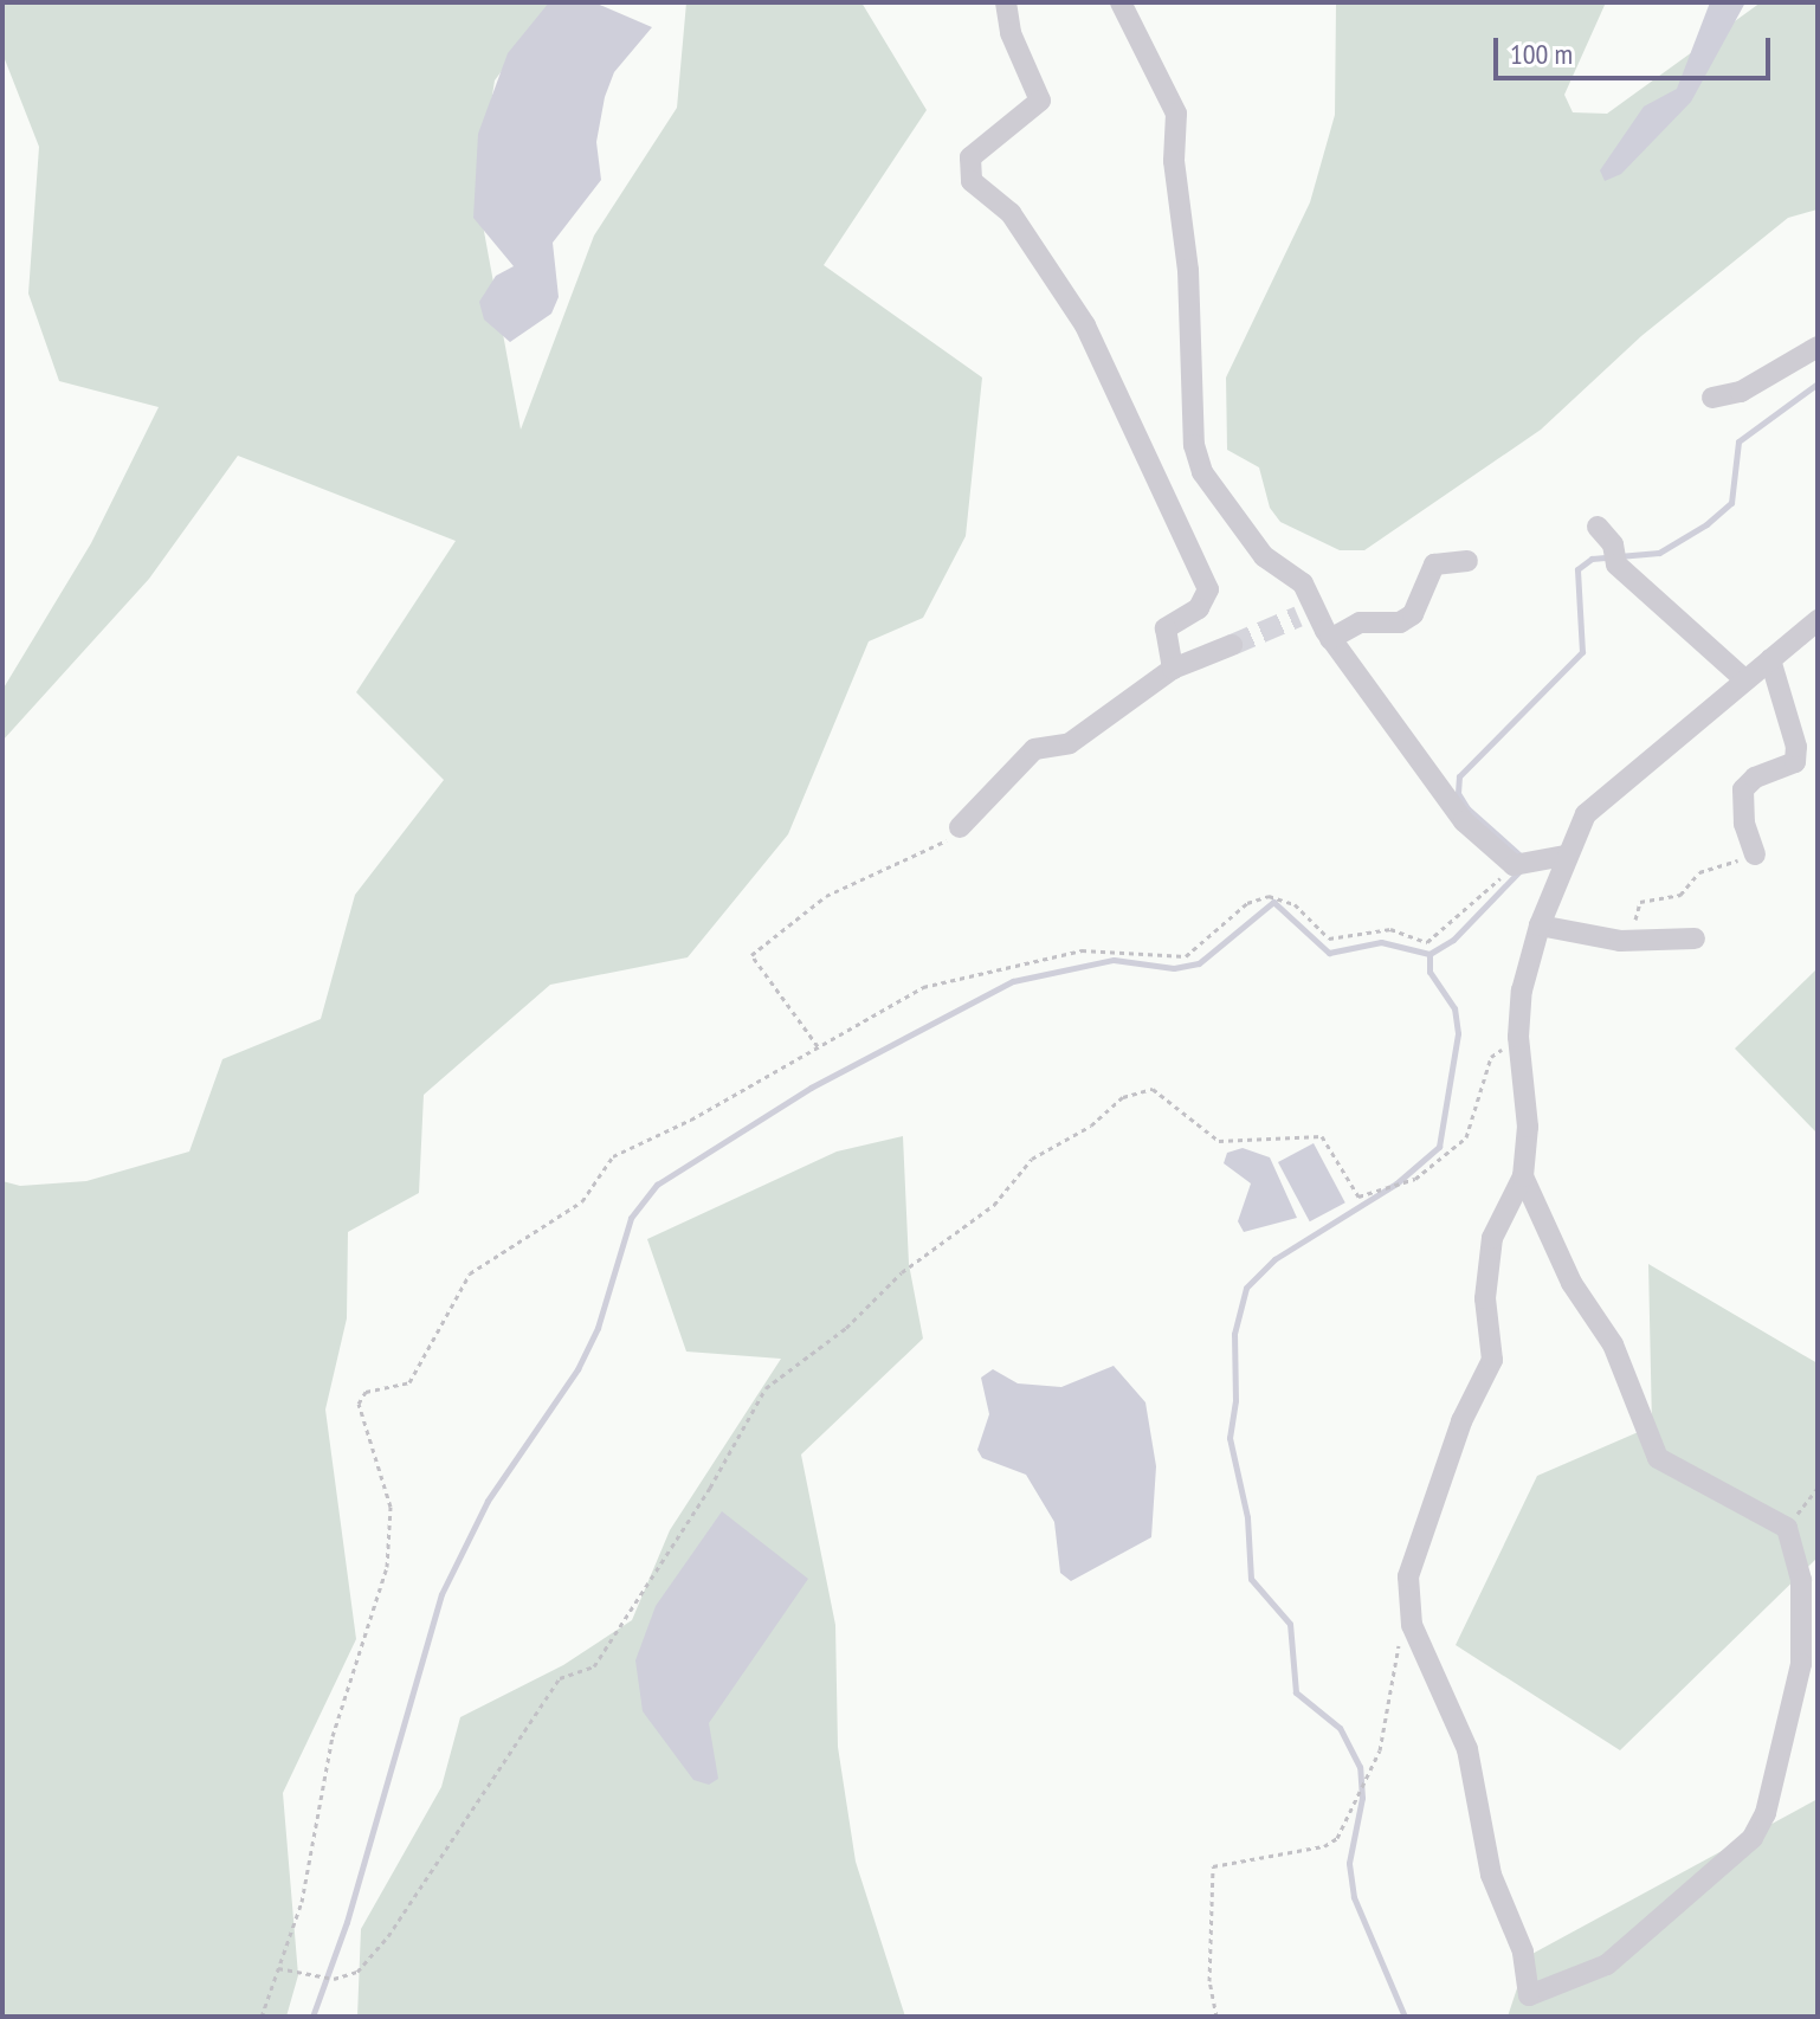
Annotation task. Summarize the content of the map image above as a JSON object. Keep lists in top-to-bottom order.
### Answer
{
  "scale_bar": "100 m"
}
